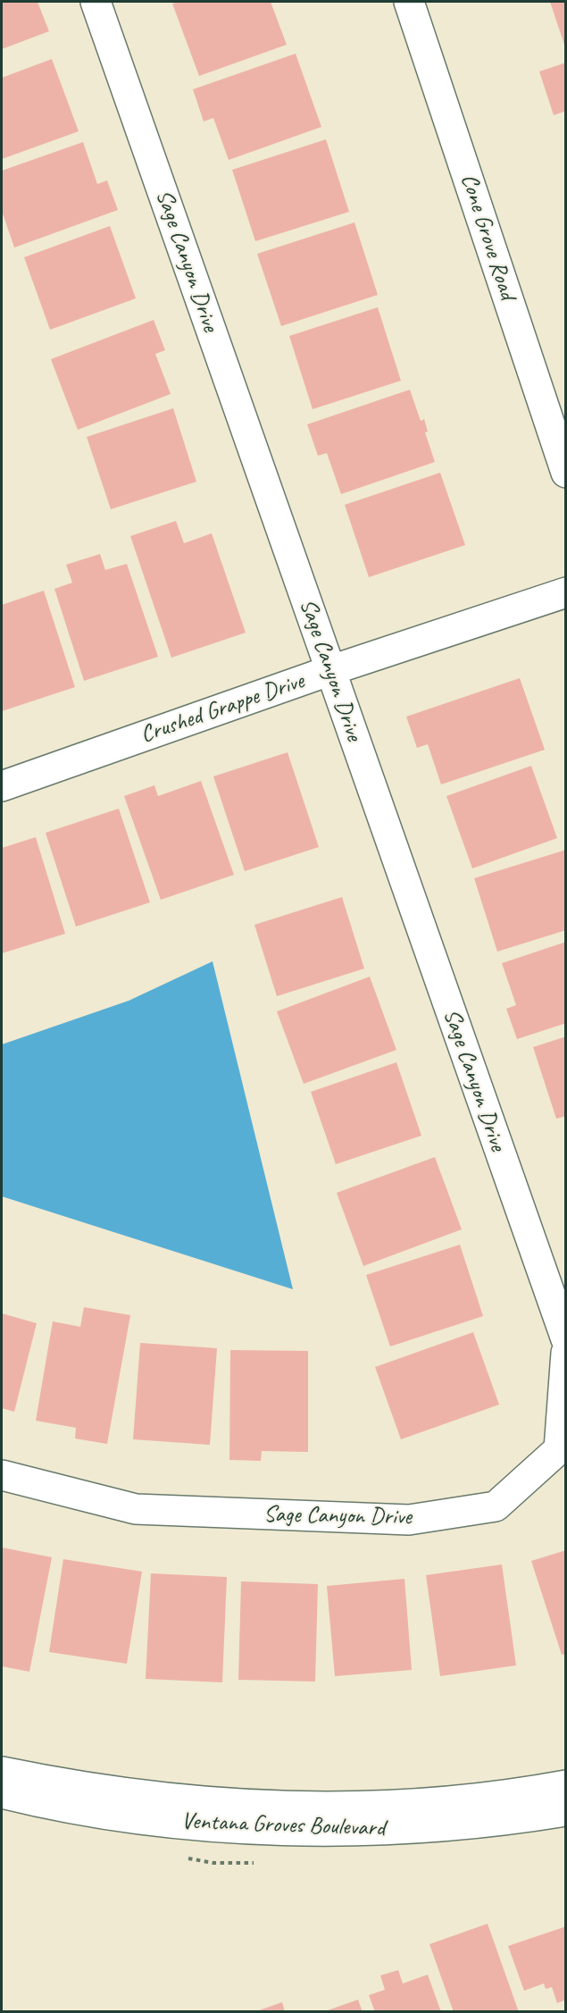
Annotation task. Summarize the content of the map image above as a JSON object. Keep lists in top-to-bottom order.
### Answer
{
  "streets": {
    "street": [
      "Cone Grove Road",
      "Sage Canyon Drive",
      "Crushed Grappe Drive",
      "Ventana Groves Boulevard"
    ]
  },
  "crossings": [
    ["Sage Canyon Drive", "Crushed Grappe Drive"]
  ]
}
